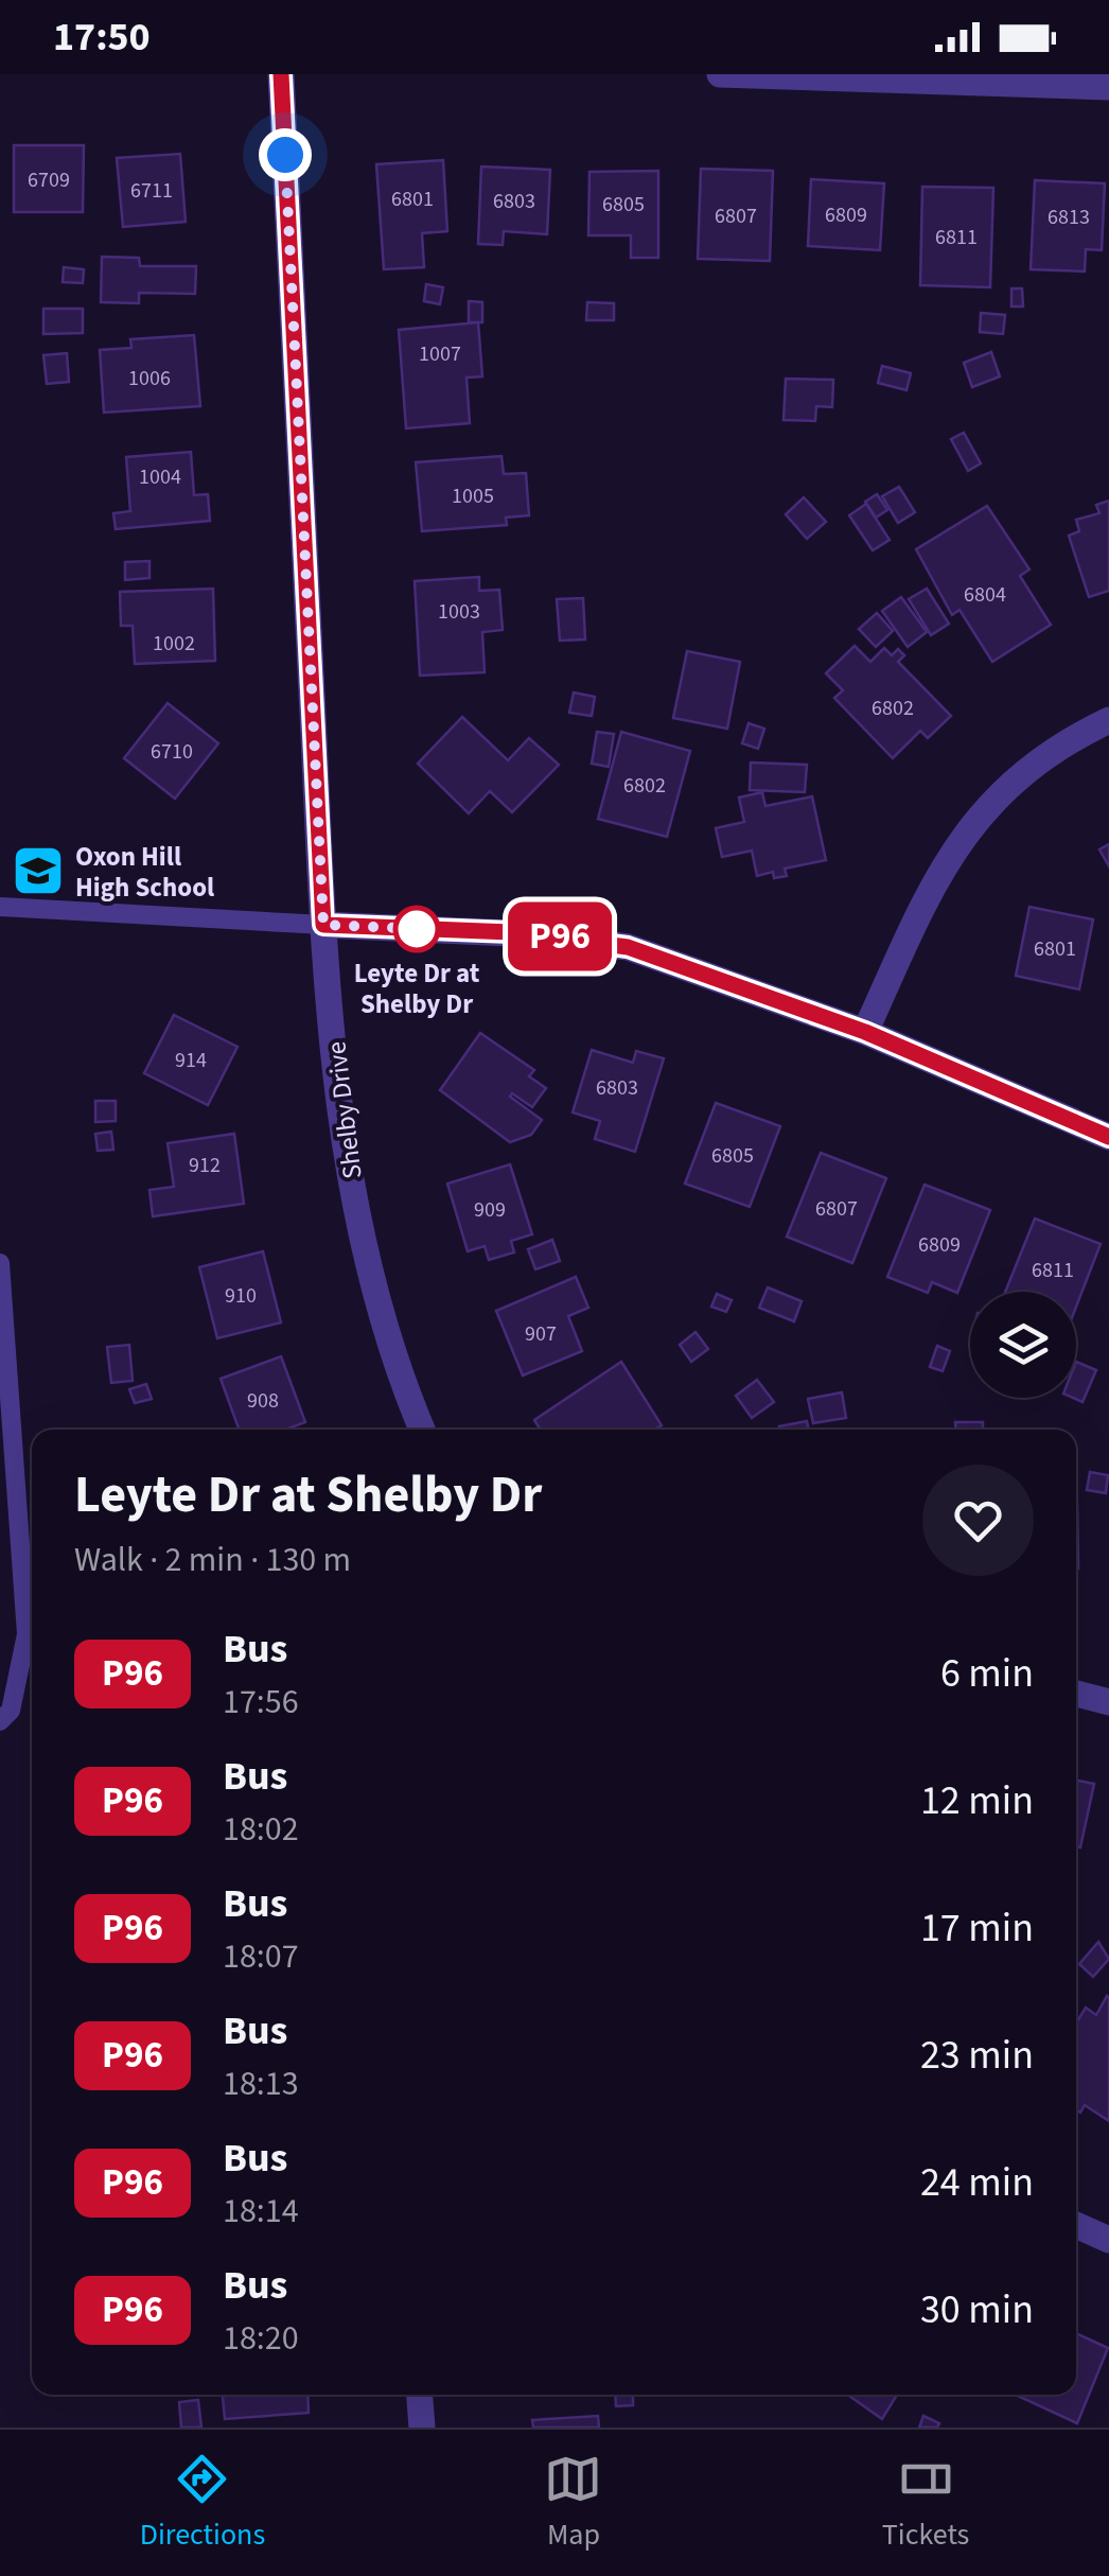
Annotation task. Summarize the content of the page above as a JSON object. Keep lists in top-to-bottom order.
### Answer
{
  "streets": {
    "street": ["Shelby Drive"]
  },
  "places": {
    "school or university": ["Oxon Hill High School"],
    "other": ["Leyte Dr at Shelby Dr"]
  },
  "lines": ["bus line P96"],
  "house_numbers": [
    "6709",
    "6711",
    "6801",
    "6803",
    "6805",
    "6809",
    "6807",
    "6813",
    "6811",
    "1007",
    "1006",
    "1004",
    "1005",
    "6804",
    "1003",
    "1002",
    "6802",
    "6710",
    "6802",
    "6801",
    "914",
    "6803",
    "6805",
    "912",
    "6807",
    "909",
    "6809",
    "6811",
    "910",
    "907",
    "908"
  ],
  "page": {
    "status": "17:50",
    "on_map": "P96",
    "heading": ["Leyte Dr at Shelby Dr", "Walk · 2 min · 130 m"],
    "list": [
      {
        "mark": "P96",
        "name": "Bus",
        "note": "17:56",
        "value": "6 min"
      },
      {
        "mark": "P96",
        "name": "Bus",
        "note": "18:02",
        "value": "12 min"
      },
      {
        "mark": "P96",
        "name": "Bus",
        "note": "18:07",
        "value": "17 min"
      },
      {
        "mark": "P96",
        "name": "Bus",
        "note": "18:13",
        "value": "23 min"
      },
      {
        "mark": "P96",
        "name": "Bus",
        "note": "18:14",
        "value": "24 min"
      },
      {
        "mark": "P96",
        "name": "Bus",
        "note": "18:20",
        "value": "30 min"
      }
    ],
    "tabs": ["Directions", "Map", "Tickets"]
  }
}
